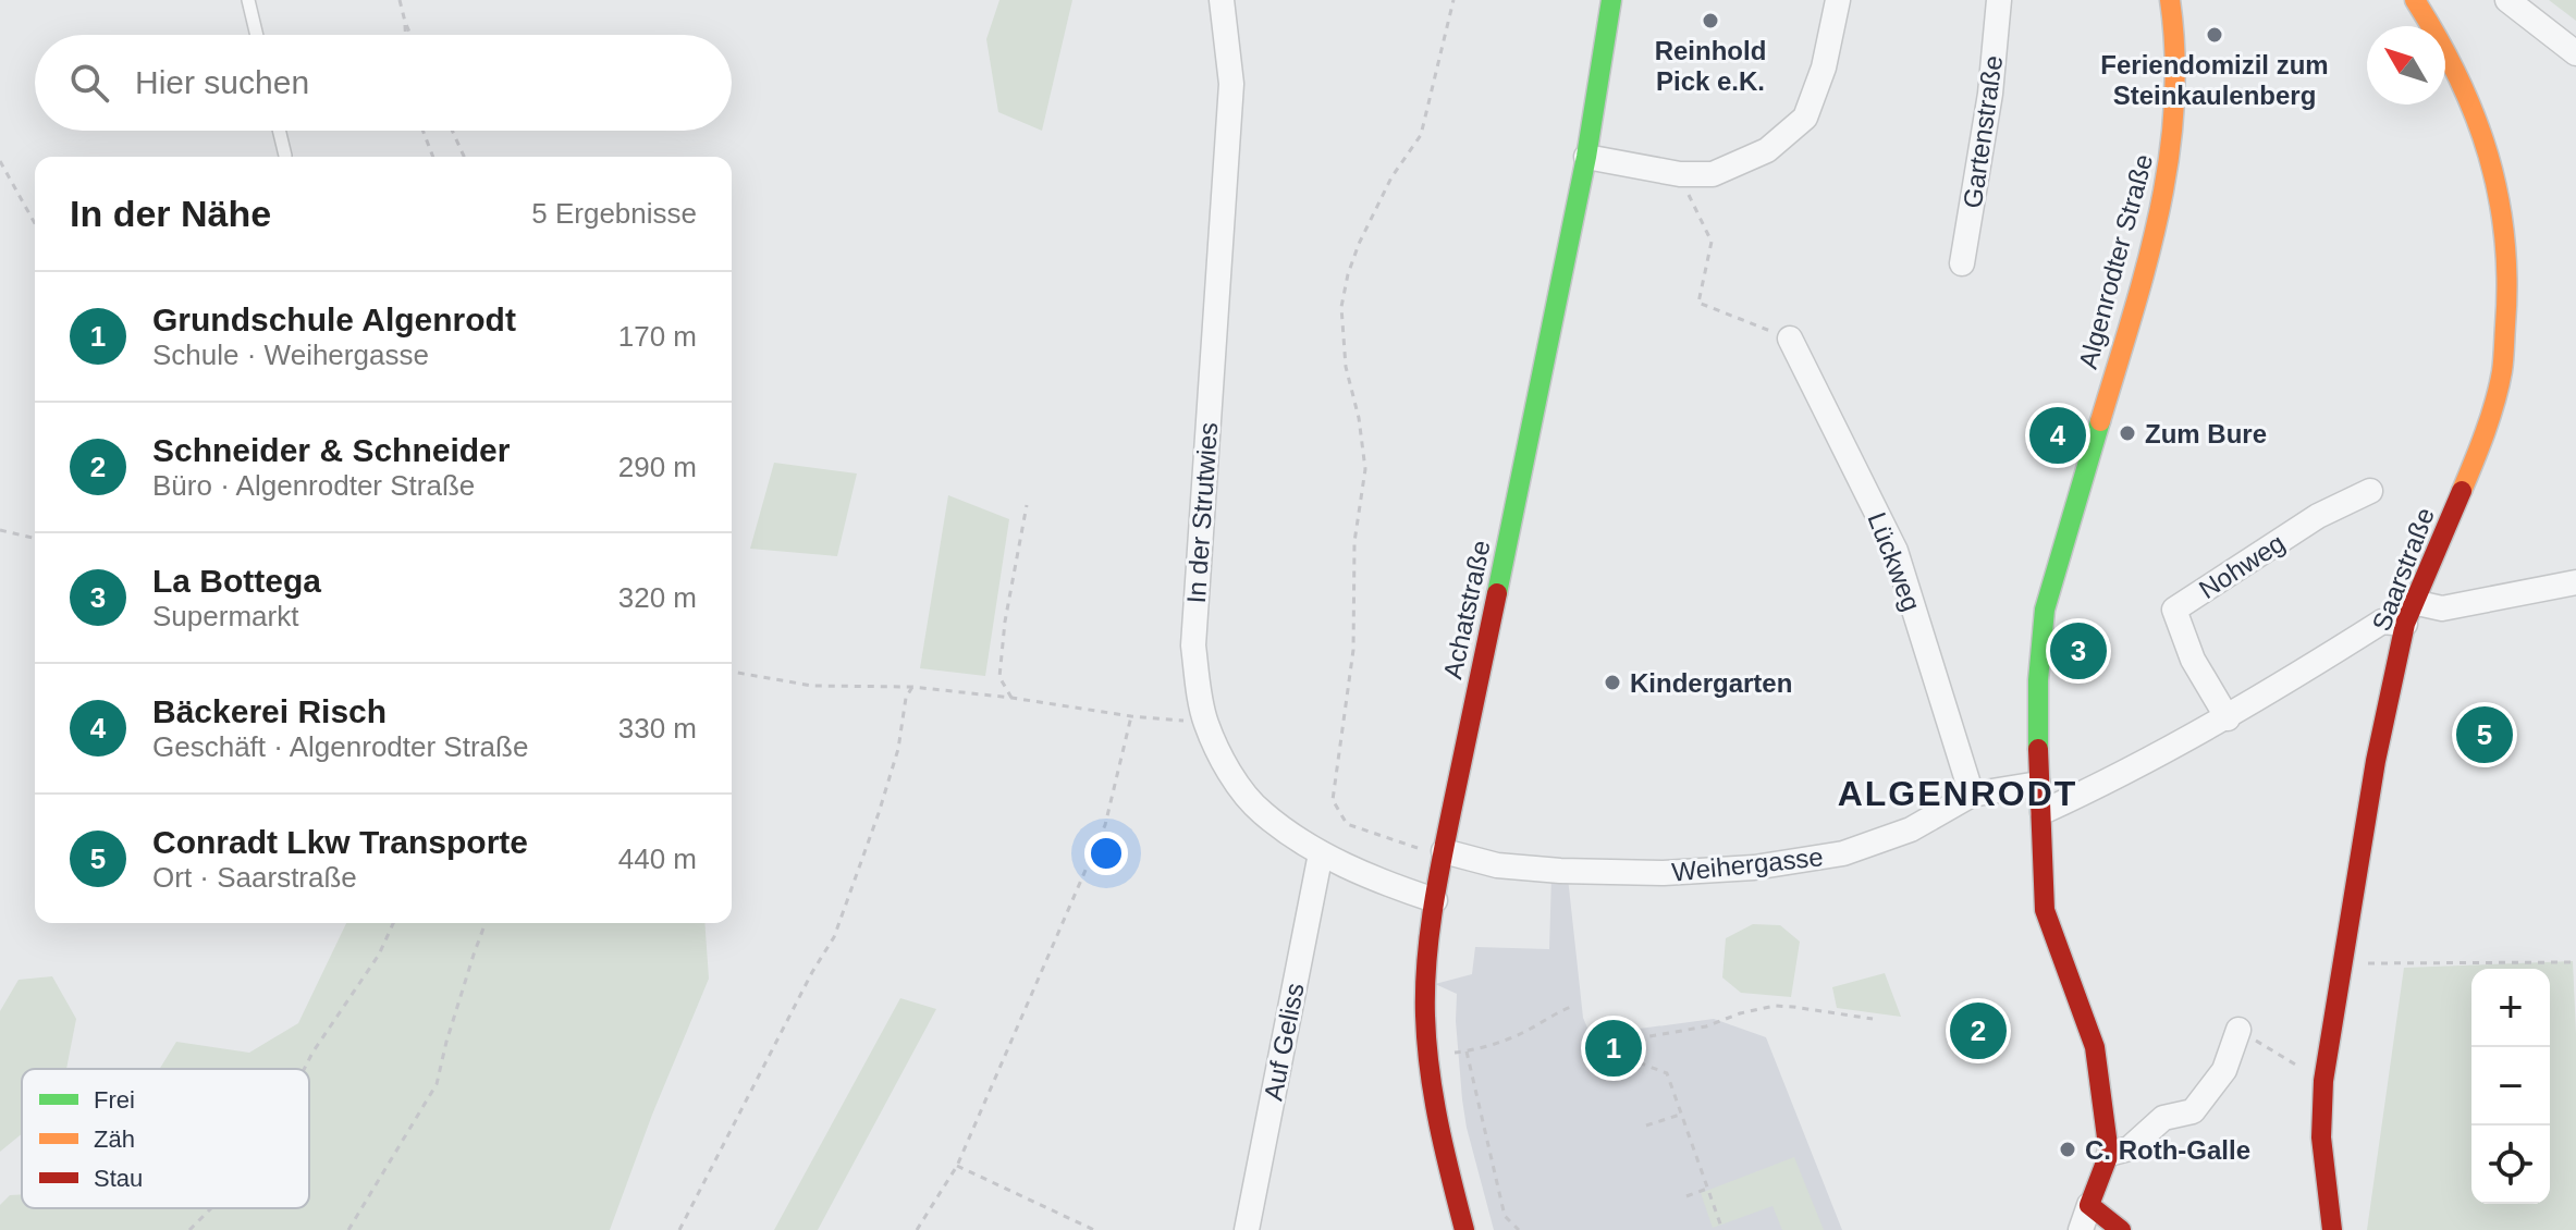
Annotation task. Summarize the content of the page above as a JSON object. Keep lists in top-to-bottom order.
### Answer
{
  "streets": {
    "street": [
      "Gartenstraße",
      "Algenrodter Straße",
      "In der Strutwies",
      "Lückweg",
      "Nohweg",
      "Saarstraße",
      "Achatstraße",
      "Weihergasse",
      "Auf Geliss"
    ]
  },
  "crossings": [
    ["Algenrodter Straße", "Weihergasse"],
    ["In der Strutwies", "Achatstraße"],
    ["In der Strutwies", "Auf Geliss"],
    ["Lückweg", "Weihergasse"],
    ["Achatstraße", "Weihergasse"]
  ],
  "districts": ["ALGENRODT"],
  "places": [
    "Reinhold Pick e.K.",
    "Feriendomizil zum Steinkaulenberg",
    "Zum Bure",
    "Kindergarten",
    "C. Roth-Galle"
  ],
  "legend": ["Frei", "Zäh", "Stau"],
  "north": "top left",
  "page": {
    "search": "Hier suchen",
    "heading": ["In der Nähe", "5 Ergebnisse"],
    "list": [
      {
        "mark": "1",
        "name": "Grundschule Algenrodt",
        "note": "Schule · Weihergasse",
        "value": "170 m"
      },
      {
        "mark": "2",
        "name": "Schneider & Schneider",
        "note": "Büro · Algenrodter Straße",
        "value": "290 m"
      },
      {
        "mark": "3",
        "name": "La Bottega",
        "note": "Supermarkt",
        "value": "320 m"
      },
      {
        "mark": "4",
        "name": "Bäckerei Risch",
        "note": "Geschäft · Algenrodter Straße",
        "value": "330 m"
      },
      {
        "mark": "5",
        "name": "Conradt Lkw Transporte",
        "note": "Ort · Saarstraße",
        "value": "440 m"
      }
    ],
    "pins": [
      "4",
      "3",
      "5",
      "2",
      "1"
    ],
    "map_buttons": ["+", "−"]
  }
}
